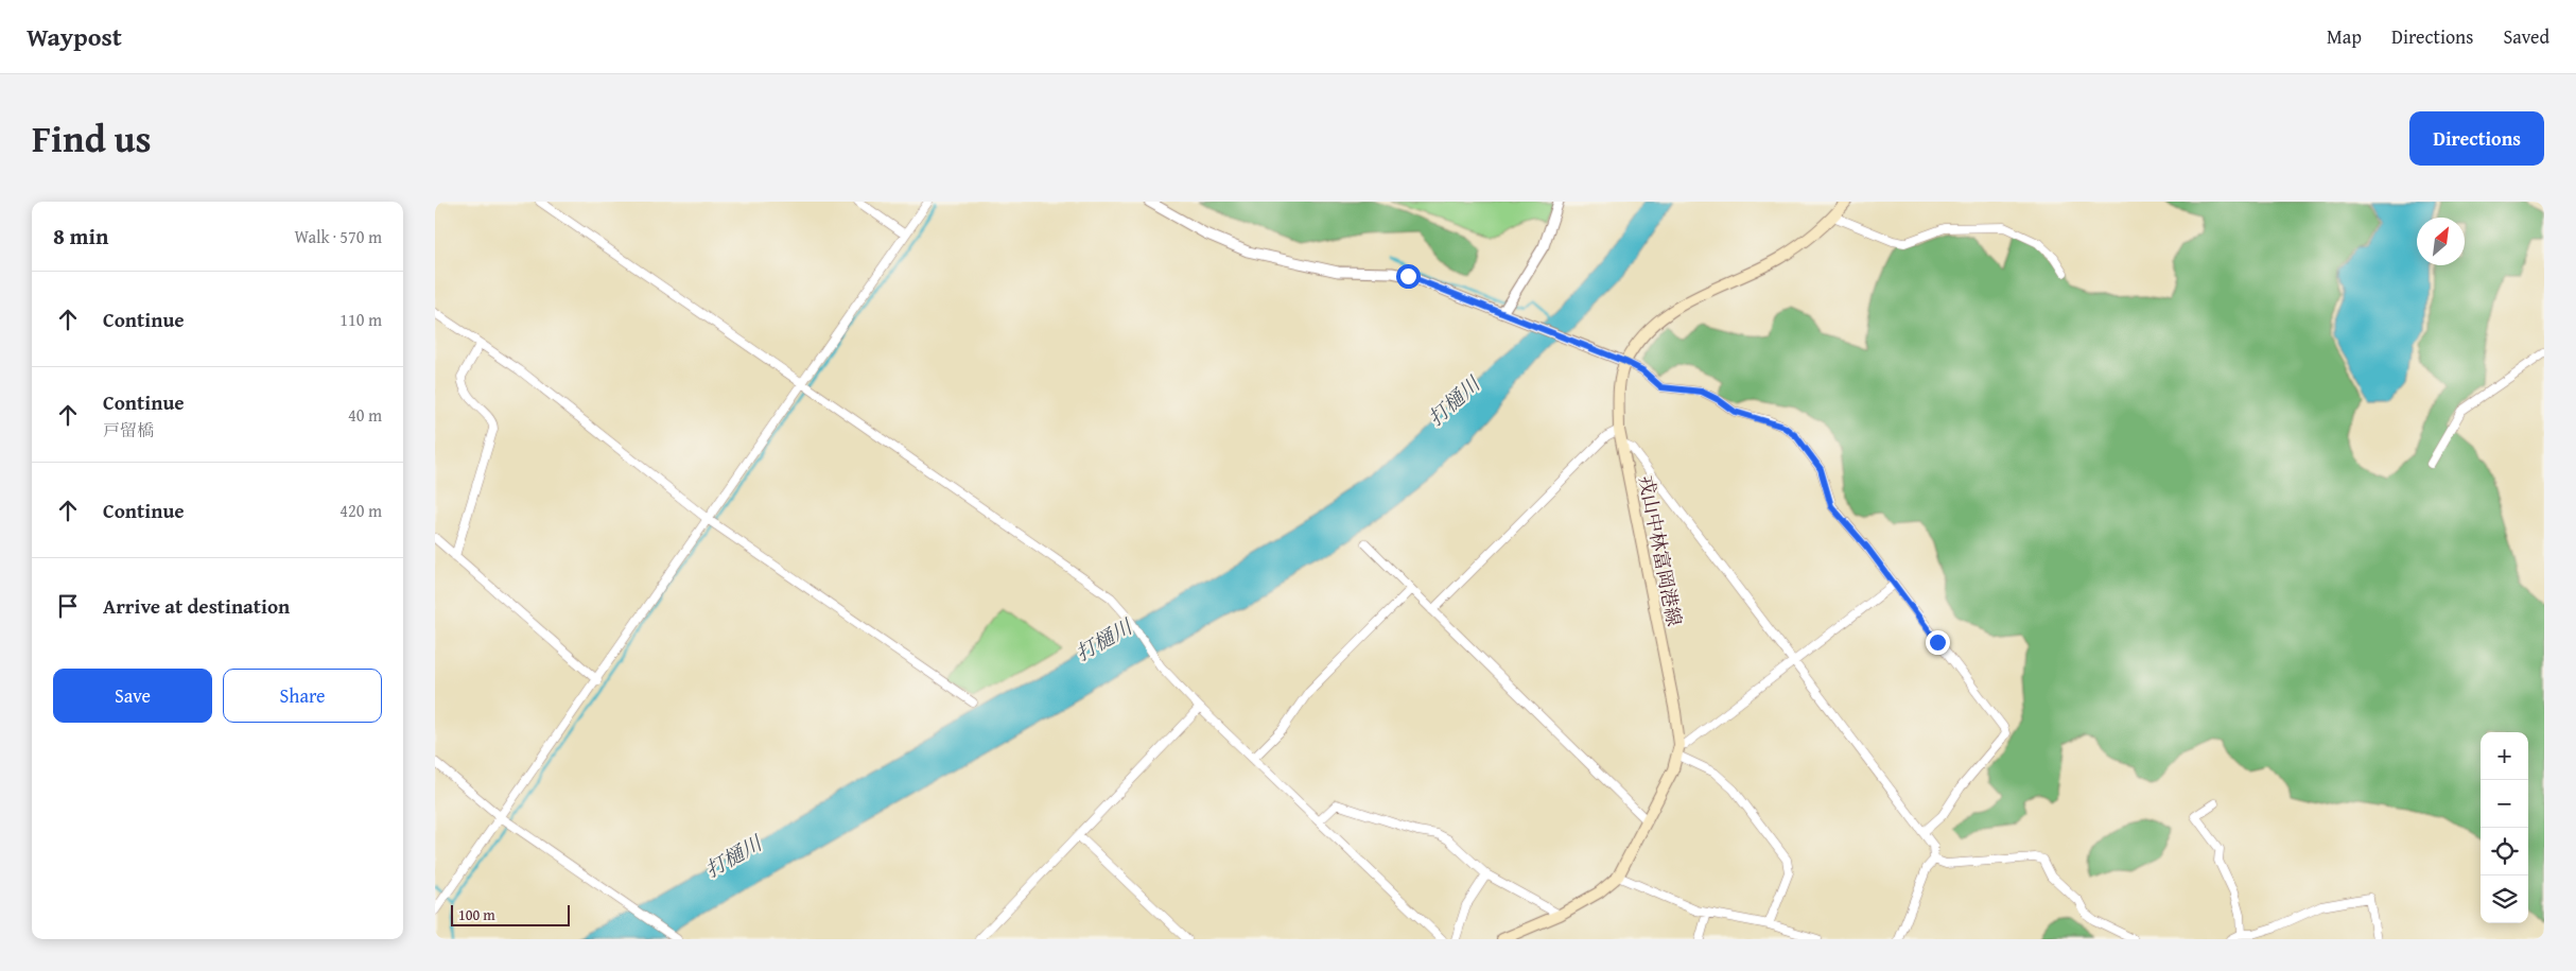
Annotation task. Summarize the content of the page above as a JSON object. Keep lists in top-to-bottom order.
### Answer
{
  "streets": {
    "main road": ["戎山中林富岡港線"]
  },
  "water": ["打樋川"],
  "scale_bar": "100 m",
  "north": "top right",
  "page": {
    "header": "Waypost",
    "nav": ["Map", "Directions", "Saved"],
    "title": "Find us",
    "buttons": [
      "Directions",
      ["Save", "Share"]
    ],
    "heading": ["8 min", "Walk · 570 m"],
    "list": [
      ["Continue", "110 m"],
      ["Continue", "戸留橋", "40 m"],
      ["Continue", "420 m"],
      "Arrive at destination"
    ],
    "map_buttons": ["+", "−"],
    "scale": "100 m"
  }
}
